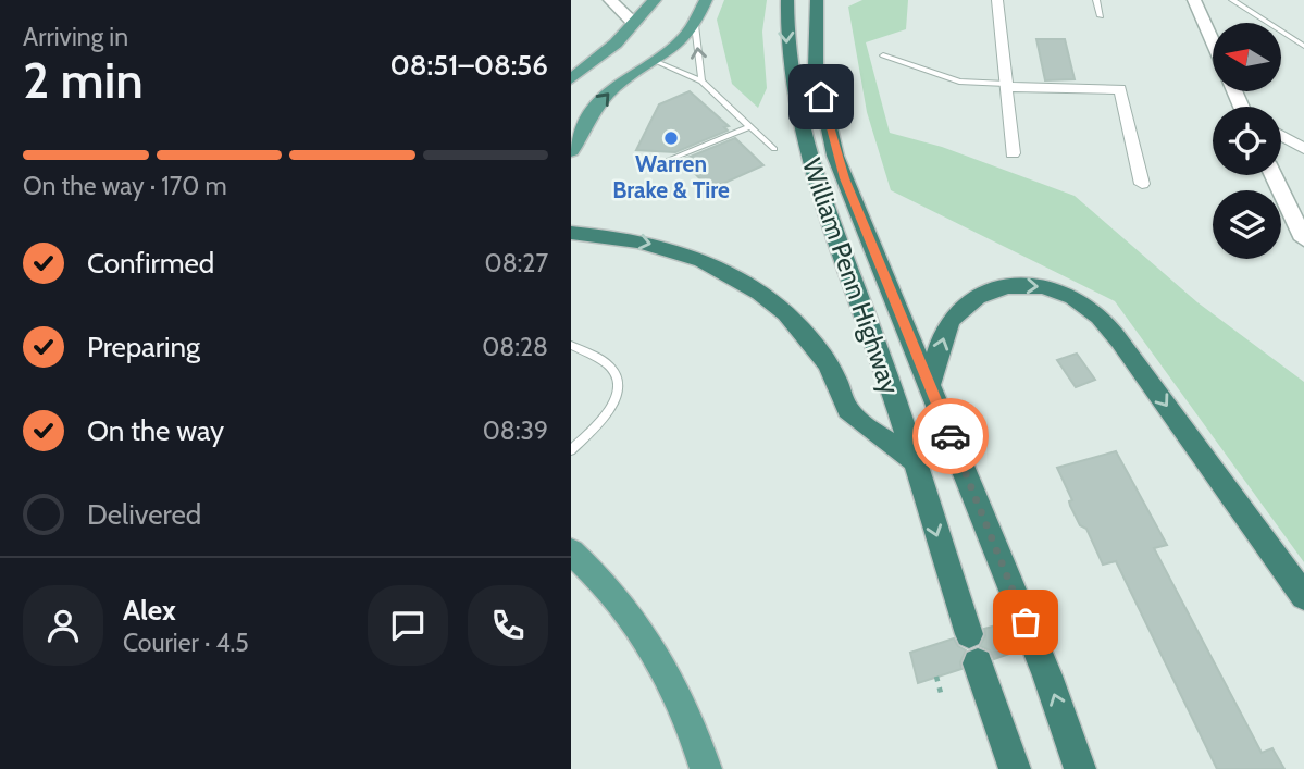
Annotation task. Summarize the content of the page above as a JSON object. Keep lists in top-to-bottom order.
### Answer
{
  "streets": {
    "highway": ["William Penn Highway"]
  },
  "places": ["Warren Brake & Tire"],
  "north": "left",
  "page": {
    "heading": ["2 min", "Arriving in", "08:51–08:56"],
    "panel": ["Alex", "Courier · 4.5"],
    "bar": "On the way · 170 m",
    "list": [
      ["Confirmed", "08:27"],
      ["Preparing", "08:28"],
      ["On the way", "08:39"],
      "Delivered"
    ]
  }
}
